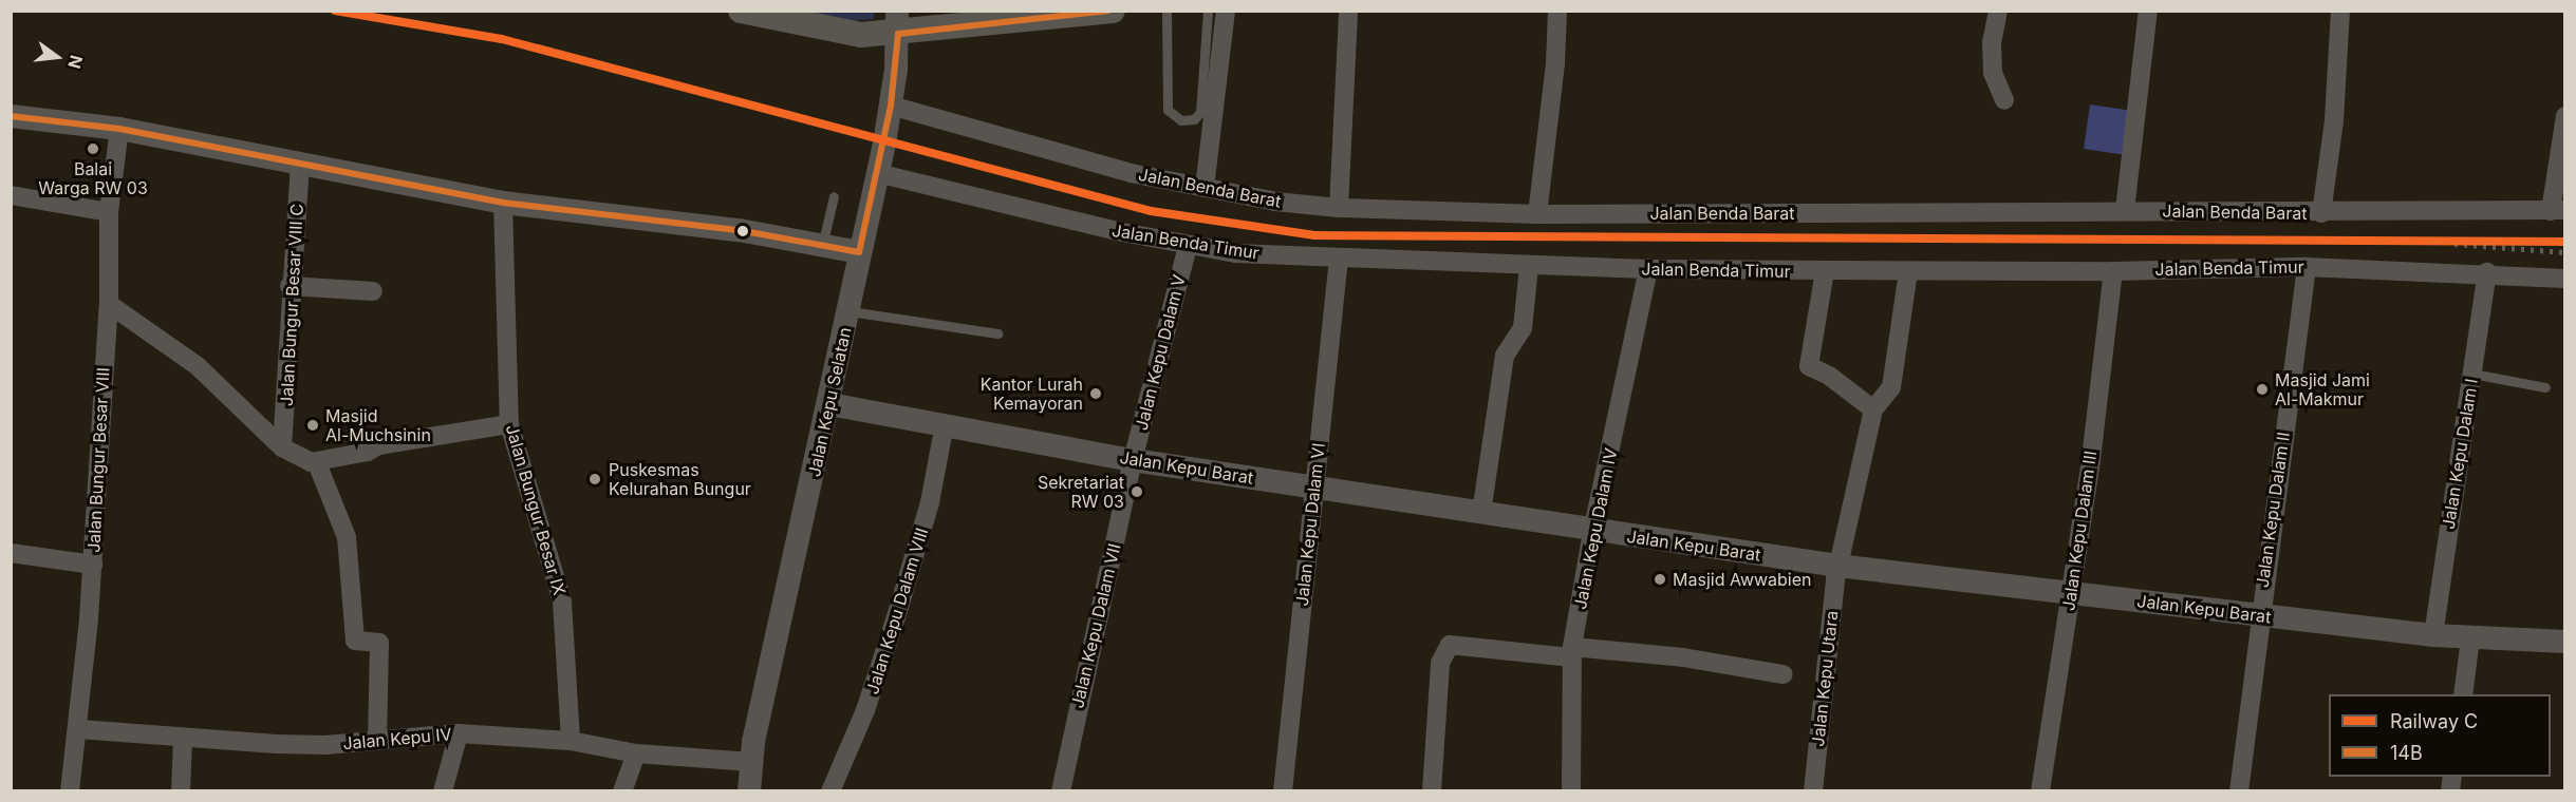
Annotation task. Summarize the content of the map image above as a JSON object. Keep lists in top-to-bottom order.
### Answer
{
  "streets": {
    "street": [
      "Jalan Benda Barat",
      "Jalan Benda Timur",
      "Jalan Bungur Besar VIII C",
      "Jalan Kepu Dalam V",
      "Jalan Kepu Selatan",
      "Jalan Kepu Dalam I",
      "Jalan Bungur Besar VIII",
      "Jalan Kepu Barat",
      "Jalan Bungur Besar IX",
      "Jalan Kepu Dalam II",
      "Jalan Kepu Dalam VI",
      "Jalan Kepu Dalam IV",
      "Jalan Kepu Dalam III",
      "Jalan Kepu Dalam VIII",
      "Jalan Kepu Dalam VII",
      "Jalan Kepu Utara",
      "Jalan Kepu IV"
    ]
  },
  "crossings": [
    ["Jalan Benda Barat", "Jalan Kepu Selatan"],
    ["Jalan Benda Timur", "Jalan Kepu Dalam V"],
    ["Jalan Benda Timur", "Jalan Kepu Selatan"],
    ["Jalan Benda Timur", "Jalan Kepu Dalam I"],
    ["Jalan Benda Timur", "Jalan Kepu Dalam II"],
    ["Jalan Benda Timur", "Jalan Kepu Dalam VI"],
    ["Jalan Benda Timur", "Jalan Kepu Dalam IV"],
    ["Jalan Benda Timur", "Jalan Kepu Dalam III"],
    ["Jalan Kepu Dalam V", "Jalan Kepu Barat"],
    ["Jalan Kepu Dalam V", "Jalan Kepu Dalam VII"],
    ["Jalan Kepu Selatan", "Jalan Kepu Barat"],
    ["Jalan Kepu Selatan", "Jalan Kepu IV"],
    ["Jalan Kepu Dalam I", "Jalan Kepu Barat"],
    ["Jalan Bungur Besar VIII", "Jalan Kepu IV"],
    ["Jalan Kepu Barat", "Jalan Kepu Dalam II"],
    ["Jalan Kepu Barat", "Jalan Kepu Dalam VI"],
    ["Jalan Kepu Barat", "Jalan Kepu Dalam IV"],
    ["Jalan Kepu Barat", "Jalan Kepu Dalam III"],
    ["Jalan Kepu Barat", "Jalan Kepu Dalam VIII"],
    ["Jalan Kepu Barat", "Jalan Kepu Dalam VII"],
    ["Jalan Kepu Barat", "Jalan Kepu Utara"],
    ["Jalan Bungur Besar IX", "Jalan Kepu IV"]
  ],
  "places": [
    "Balai Warga RW 03",
    "Masjid Jami Al-Makmur",
    "Kantor Lurah Kemayoran",
    "Masjid Al-Muchsinin",
    "Puskesmas Kelurahan Bungur",
    "Sekretariat RW 03",
    "Masjid Awwabien"
  ],
  "lines": ["rail line C", "transit line 14B"],
  "legend": ["Railway C", "14B"],
  "north": "right"
}
